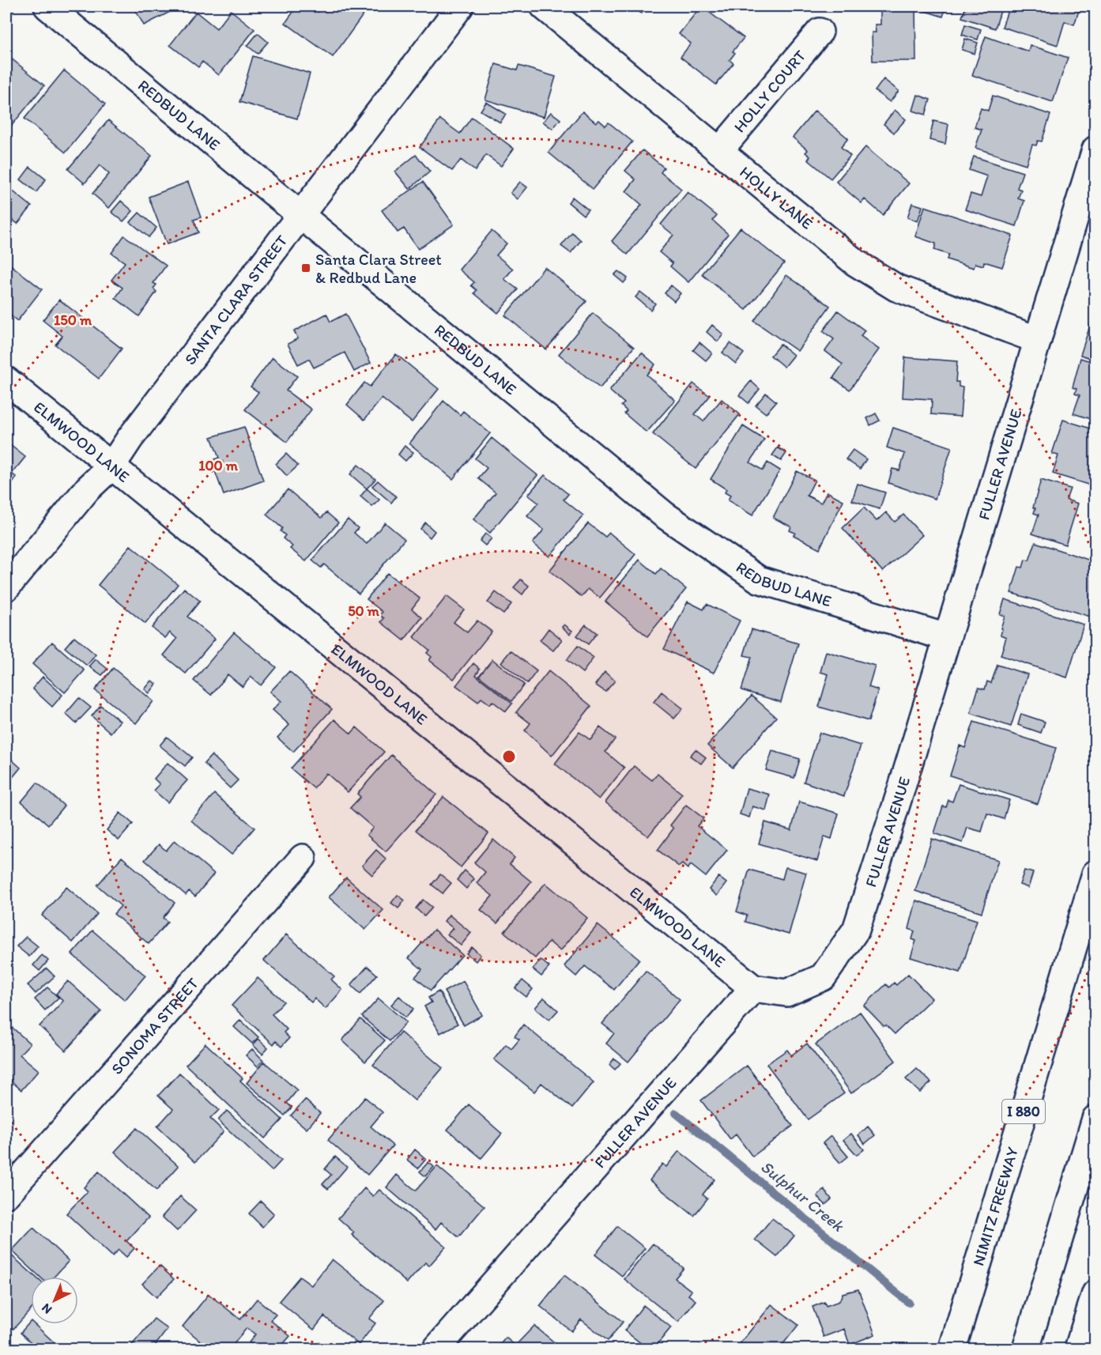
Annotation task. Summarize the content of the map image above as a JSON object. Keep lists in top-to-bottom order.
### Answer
{
  "streets": {
    "main road": [
      "HOLLY COURT",
      "REDBUD LANE",
      "HOLLY LANE",
      "SANTA CLARA STREET",
      "ELMWOOD LANE",
      "FULLER AVENUE",
      "SONOMA STREET",
      "I 880",
      "NIMITZ FREEWAY"
    ]
  },
  "crossings": [
    ["HOLLY COURT", "HOLLY LANE"],
    ["REDBUD LANE", "SANTA CLARA STREET"],
    ["REDBUD LANE", "FULLER AVENUE"],
    ["HOLLY LANE", "FULLER AVENUE"],
    ["SANTA CLARA STREET", "ELMWOOD LANE"],
    ["ELMWOOD LANE", "FULLER AVENUE"]
  ],
  "water": ["Sulphur Creek"],
  "places": {
    "transit": ["Santa Clara Street & Redbud Lane"]
  },
  "north": "bottom left",
  "rings": ["150 m", "100 m", "50 m"]
}
